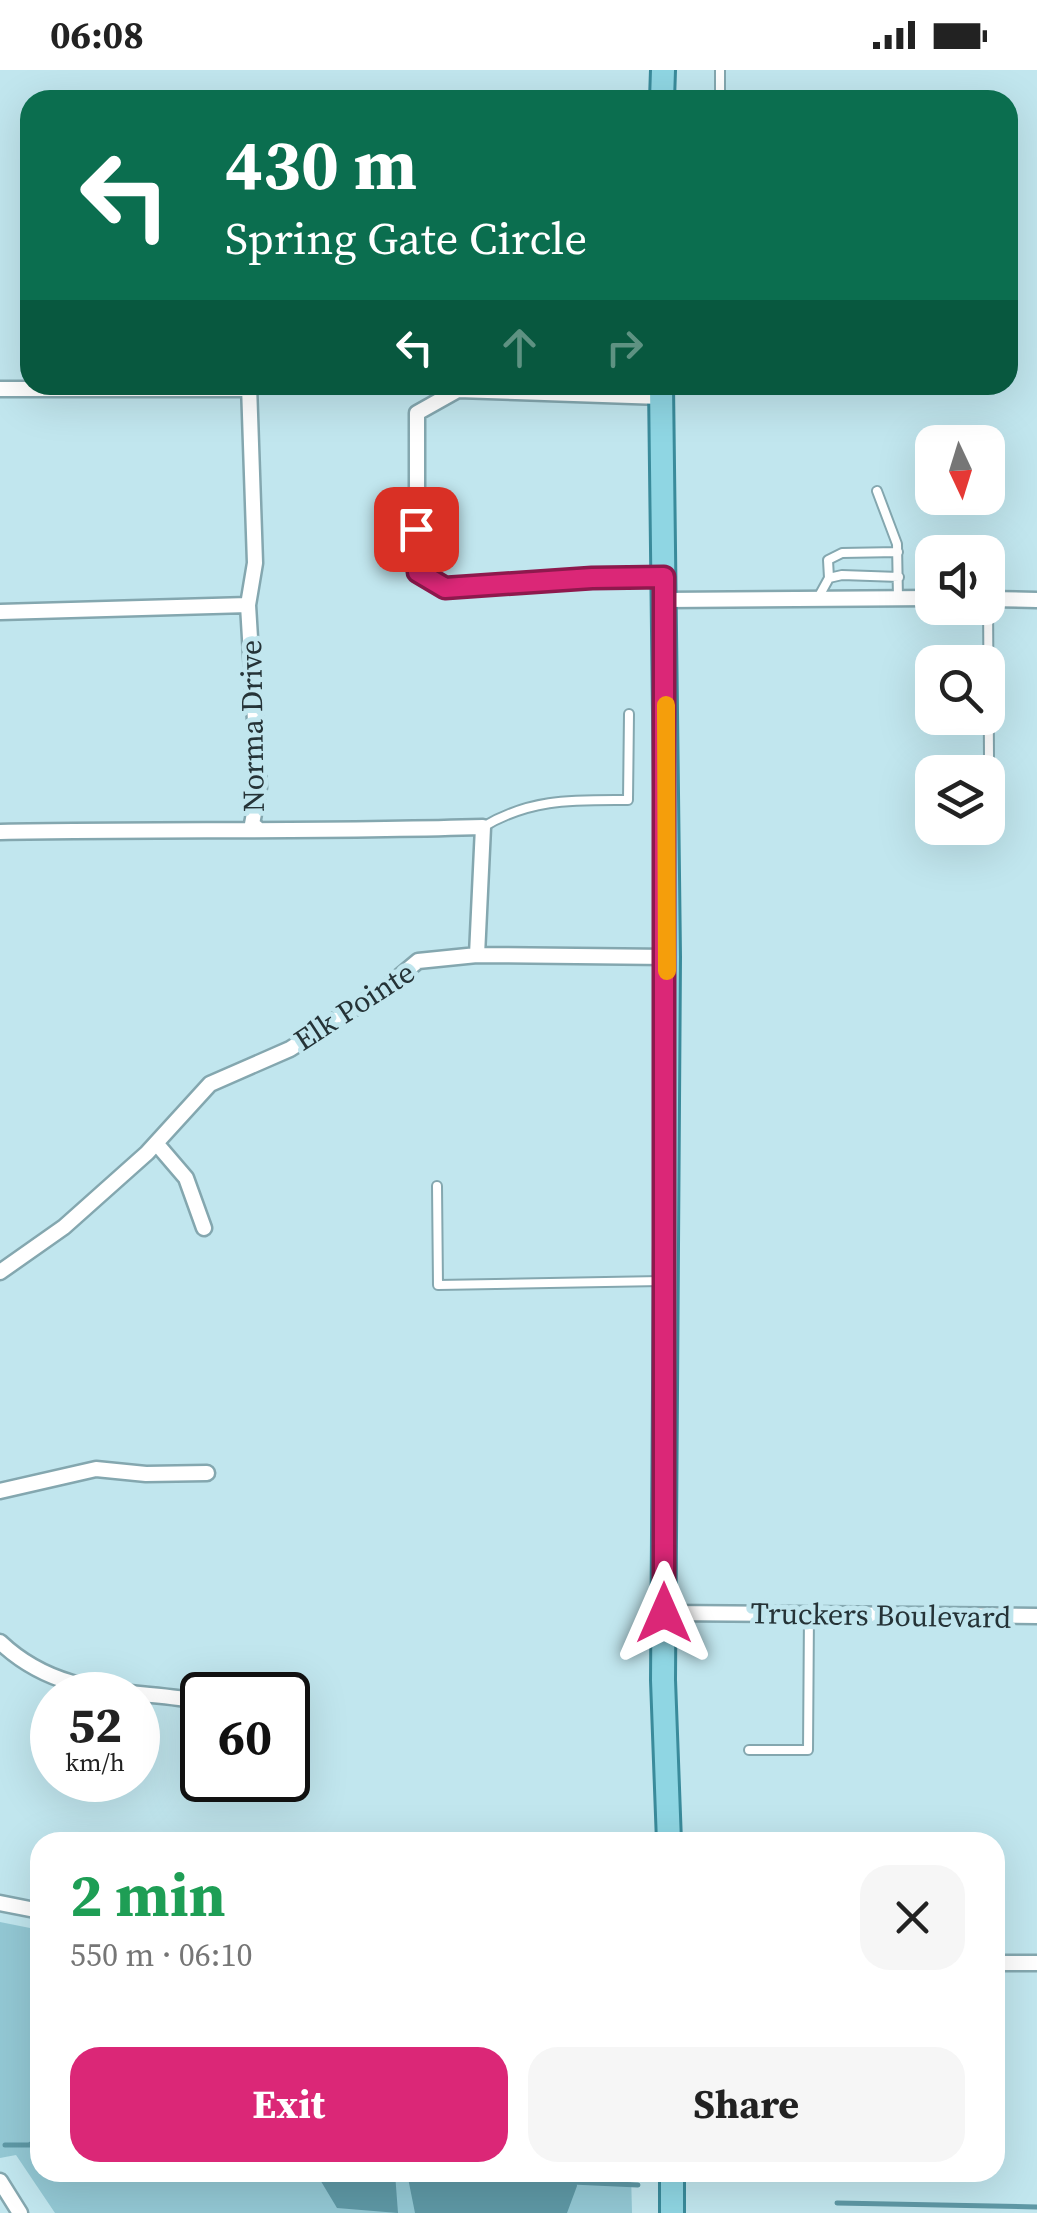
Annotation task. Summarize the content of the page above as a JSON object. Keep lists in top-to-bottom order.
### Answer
{
  "streets": {
    "street": ["Norma Drive", "Elk Pointe", "Truckers Boulevard"]
  },
  "north": "bottom",
  "page": {
    "status": "06:08",
    "turn": ["430 m", "Spring Gate Circle"],
    "speed": "52 km/h",
    "limit": "60",
    "heading": ["2 min", "550 m · 06:10"],
    "buttons": ["Exit", "Share"]
  }
}
